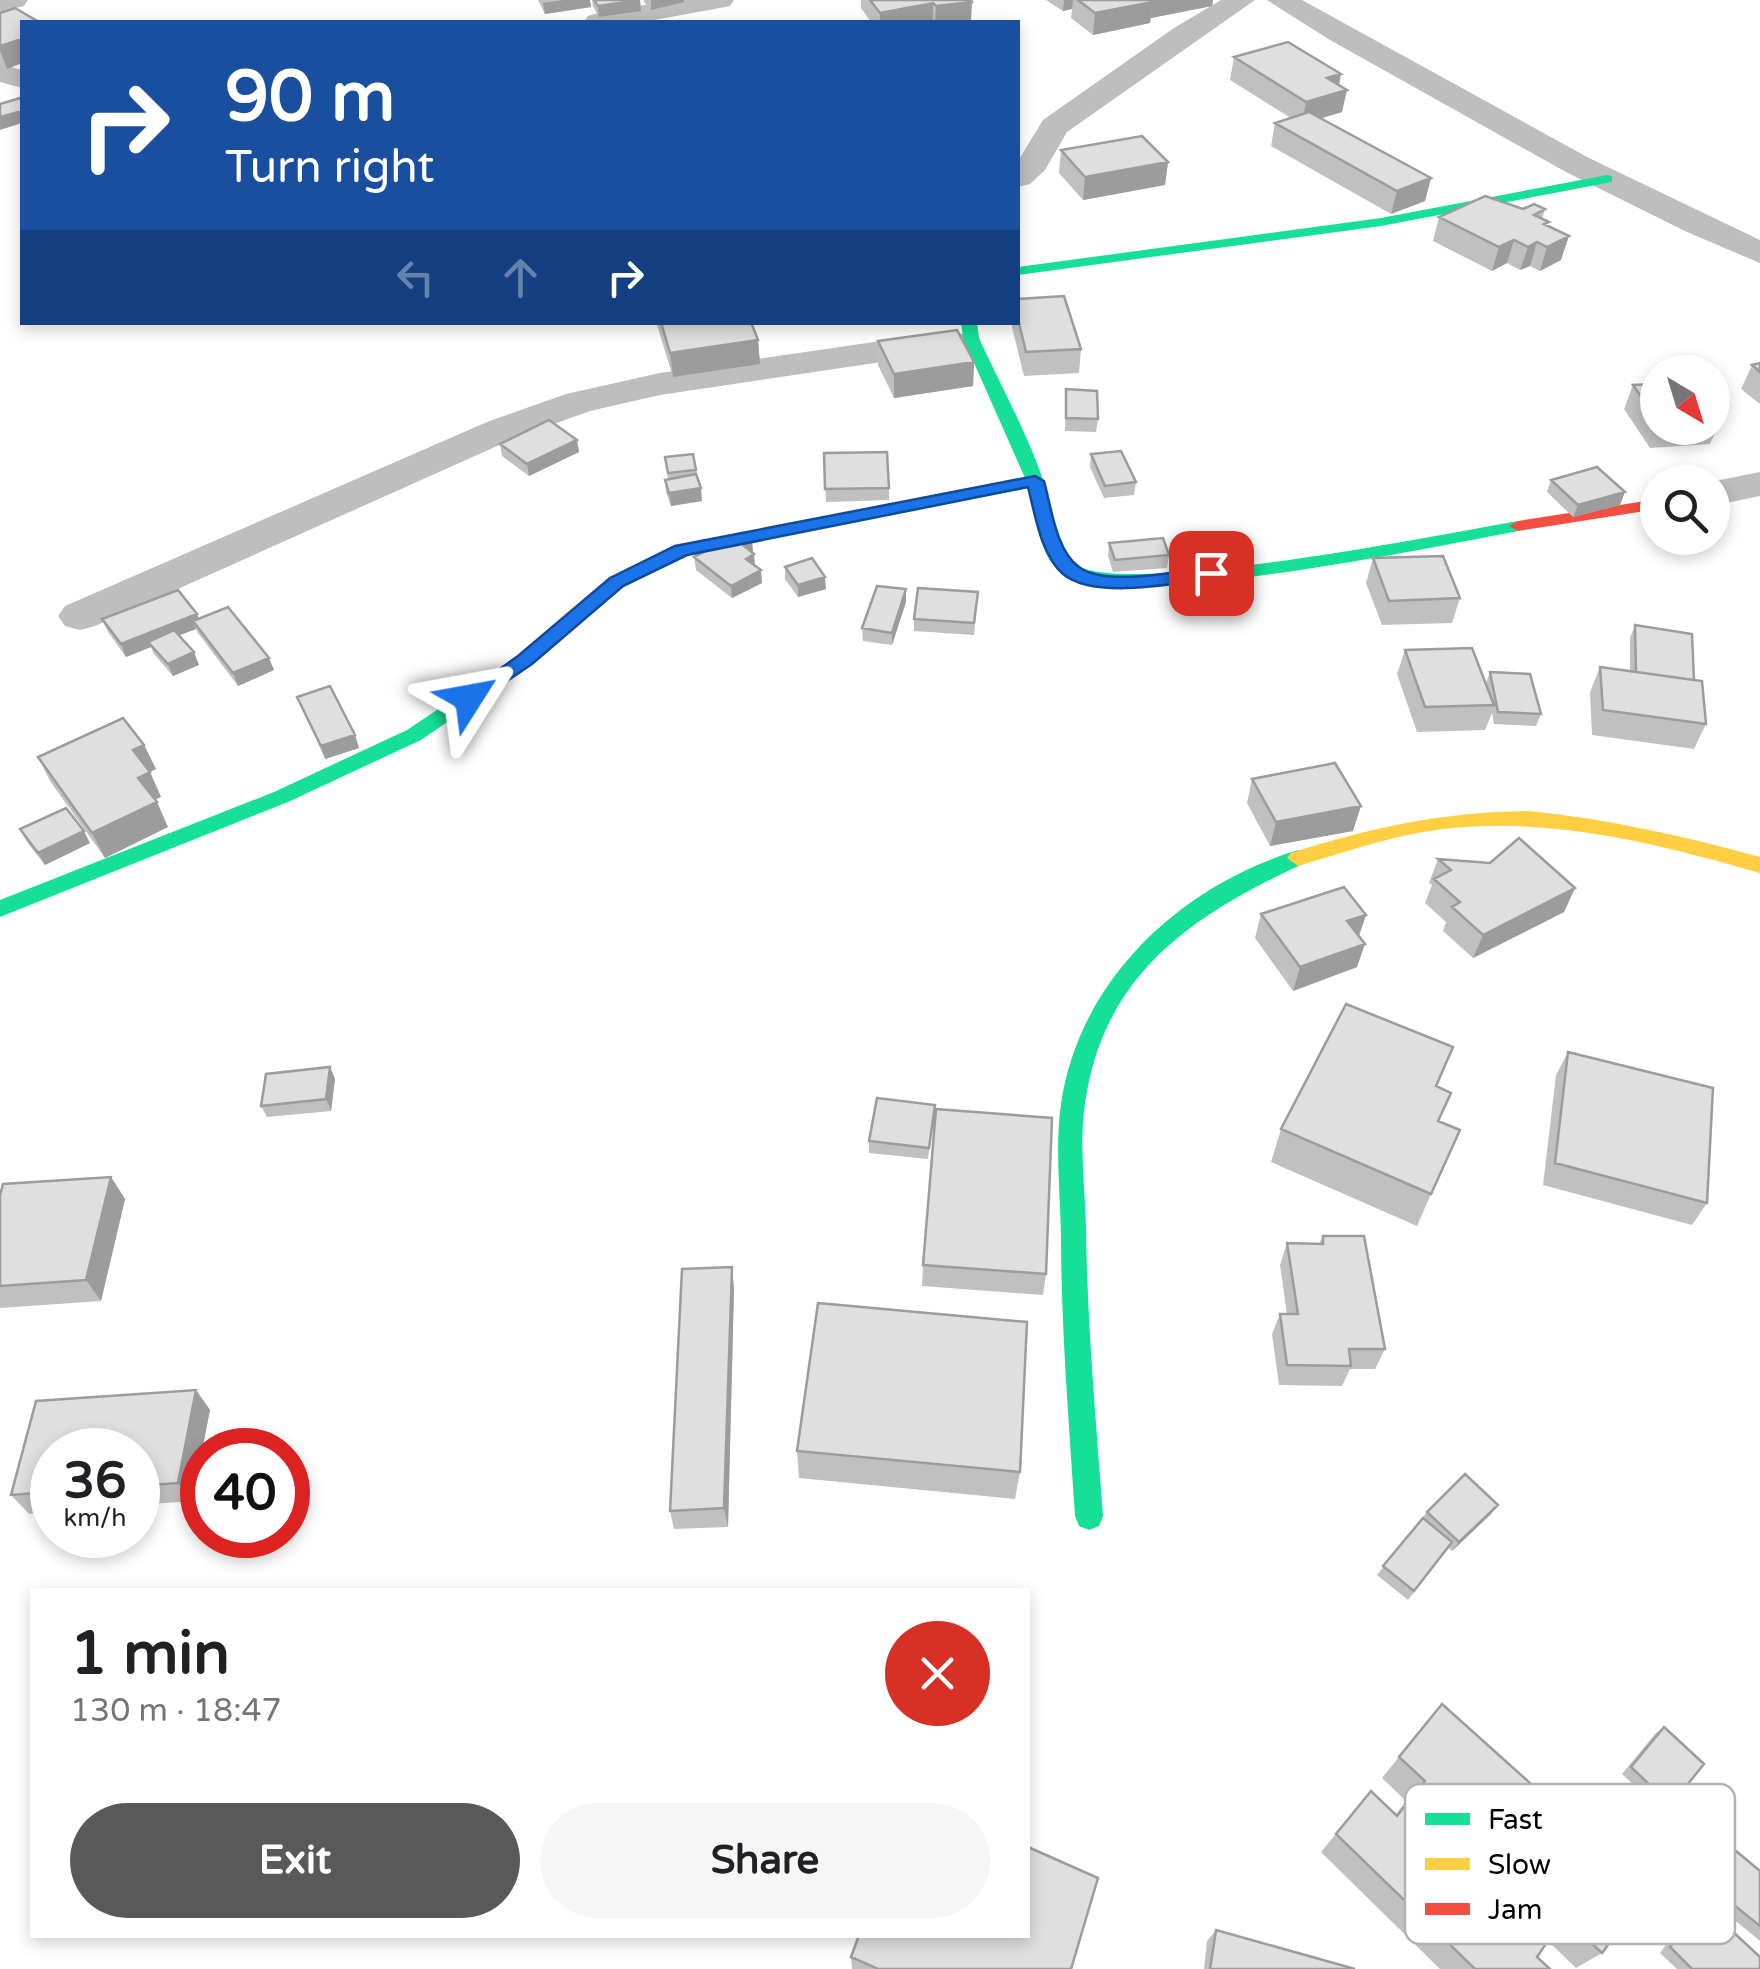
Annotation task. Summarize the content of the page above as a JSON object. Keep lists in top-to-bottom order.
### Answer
{
  "legend": ["Fast", "Slow", "Jam"],
  "north": "bottom right",
  "page": {
    "turn": ["90 m", "Turn right"],
    "speed": "36 km/h",
    "limit": "40",
    "heading": ["1 min", "130 m · 18:47"],
    "buttons": ["Exit", "Share"]
  }
}
